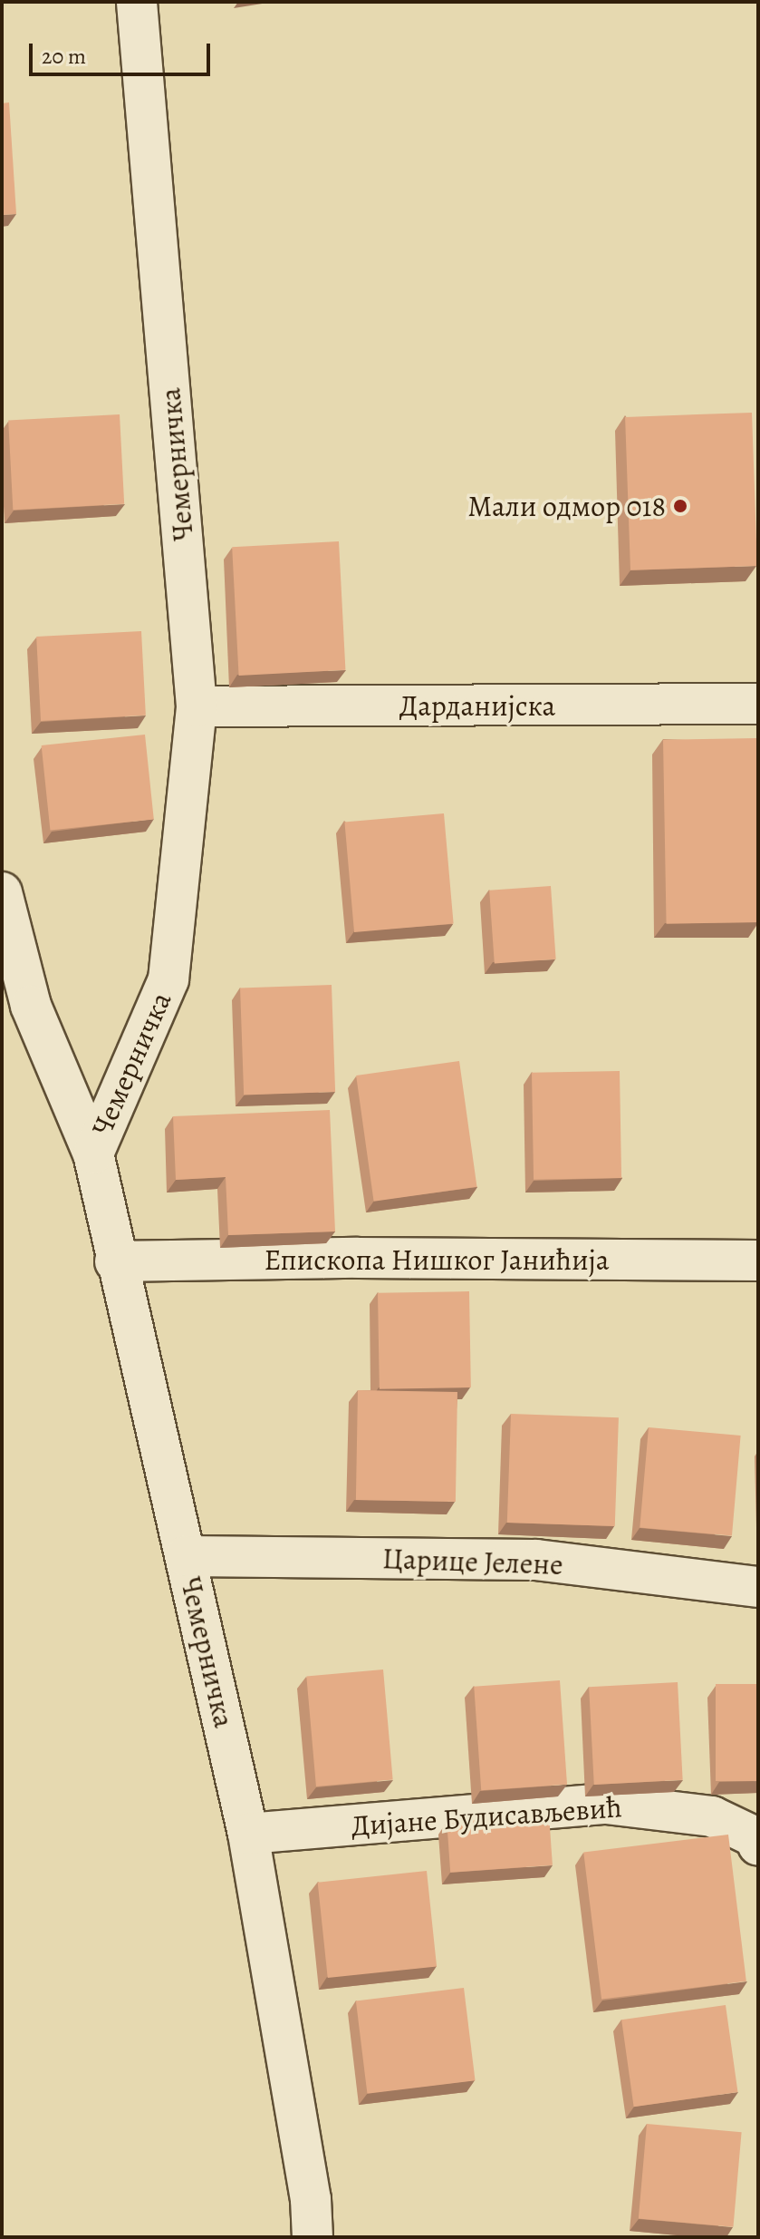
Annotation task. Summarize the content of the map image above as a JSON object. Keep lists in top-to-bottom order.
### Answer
{
  "streets": {
    "street": [
      "Чемерничка",
      "Дарданијска",
      "Епископа Нишког Јанићија",
      "Царице Јелене",
      "Дијане Будисављевић"
    ]
  },
  "crossings": [
    ["Чемерничка", "Дарданијска"],
    ["Чемерничка", "Епископа Нишког Јанићија"],
    ["Чемерничка", "Царице Јелене"],
    ["Чемерничка", "Дијане Будисављевић"]
  ],
  "places": ["Мали одмор 018"],
  "scale_bar": "20 m"
}
